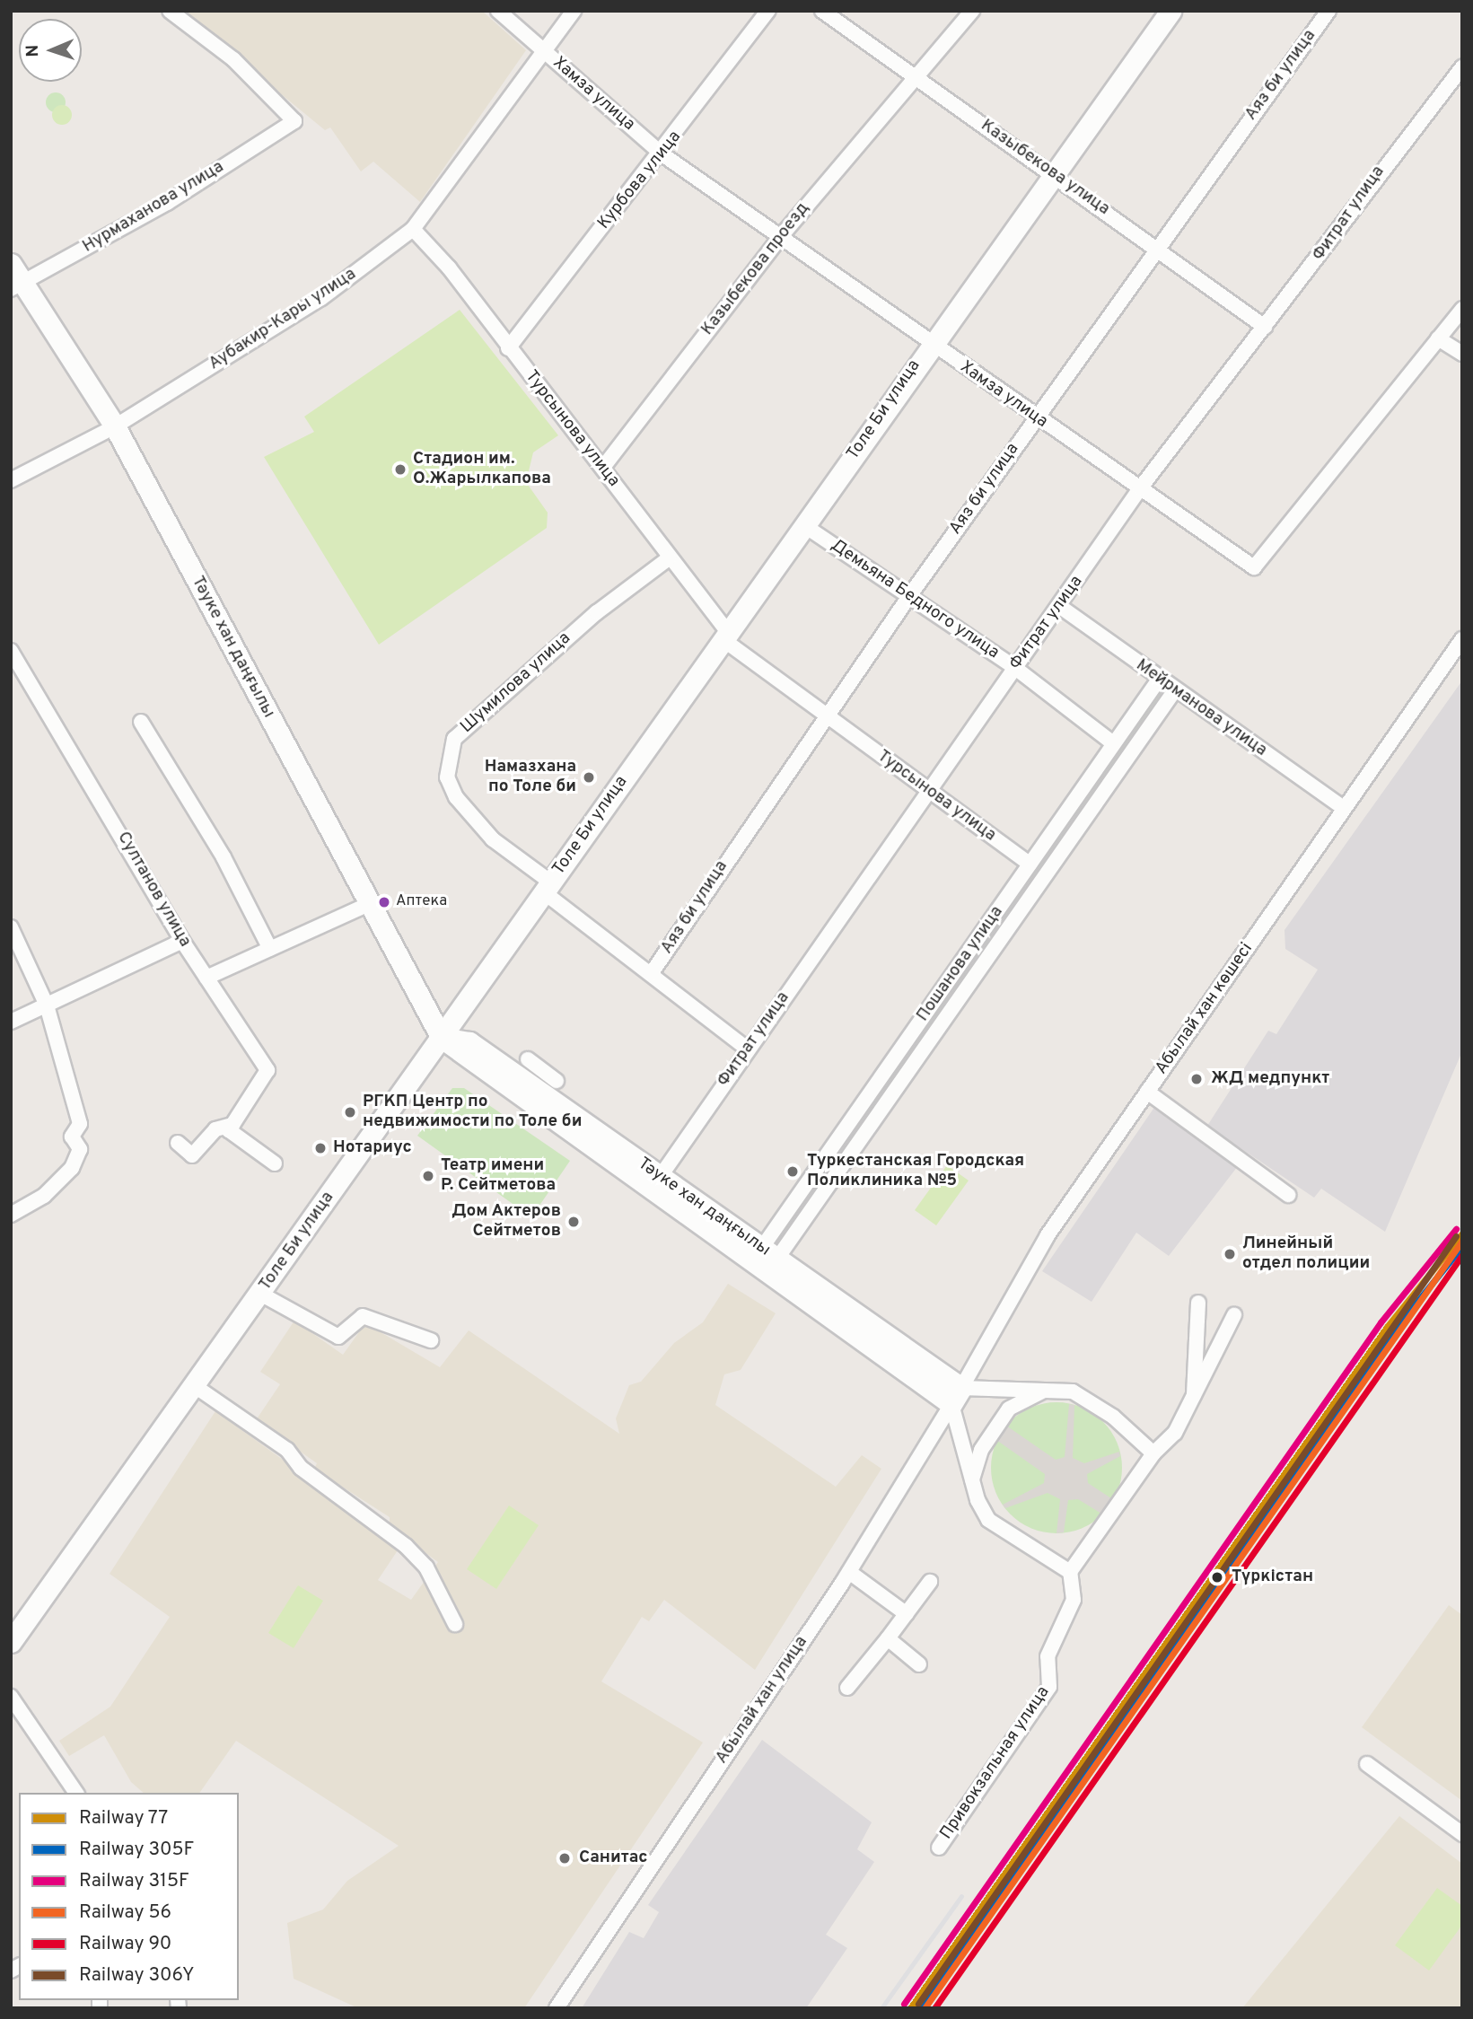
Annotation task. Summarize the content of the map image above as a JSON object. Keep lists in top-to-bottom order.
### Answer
{
  "streets": {
    "street": [
      "Аяз би улица",
      "Хамза улица",
      "Казыбекова улица",
      "Курбова улица",
      "Нурмаханова улица",
      "Фитрат улица",
      "Казыбекова проезд",
      "Аубакир-Кары улица",
      "Толе Би улица",
      "Турсынова улица",
      "Демьяна Бедного улица",
      "Тәуке хан даңғылы",
      "Шумилова улица",
      "Мейрманова улица",
      "Султанов улица",
      "Пошанова улица",
      "Абылай хан көшесі",
      "Абылай хан улица",
      "Привокзальная улица"
    ]
  },
  "crossings": [
    ["Аяз би улица", "Хамза улица"],
    ["Аяз би улица", "Казыбекова улица"],
    ["Аяз би улица", "Турсынова улица"],
    ["Аяз би улица", "Демьяна Бедного улица"],
    ["Аяз би улица", "Шумилова улица"],
    ["Хамза улица", "Курбова улица"],
    ["Хамза улица", "Фитрат улица"],
    ["Хамза улица", "Казыбекова проезд"],
    ["Хамза улица", "Аубакир-Кары улица"],
    ["Хамза улица", "Толе Би улица"],
    ["Казыбекова улица", "Фитрат улица"],
    ["Казыбекова улица", "Казыбекова проезд"],
    ["Казыбекова улица", "Толе Би улица"],
    ["Курбова улица", "Турсынова улица"],
    ["Нурмаханова улица", "Тәуке хан даңғылы"],
    ["Фитрат улица", "Турсынова улица"],
    ["Фитрат улица", "Демьяна Бедного улица"],
    ["Фитрат улица", "Тәуке хан даңғылы"],
    ["Фитрат улица", "Шумилова улица"],
    ["Фитрат улица", "Мейрманова улица"],
    ["Казыбекова проезд", "Турсынова улица"],
    ["Аубакир-Кары улица", "Турсынова улица"],
    ["Аубакир-Кары улица", "Тәуке хан даңғылы"],
    ["Толе Би улица", "Турсынова улица"],
    ["Толе Би улица", "Демьяна Бедного улица"],
    ["Толе Би улица", "Тәуке хан даңғылы"],
    ["Толе Би улица", "Шумилова улица"],
    ["Турсынова улица", "Шумилова улица"],
    ["Турсынова улица", "Пошанова улица"],
    ["Демьяна Бедного улица", "Пошанова улица"],
    ["Тәуке хан даңғылы", "Пошанова улица"],
    ["Тәуке хан даңғылы", "Абылай хан көшесі"],
    ["Тәуке хан даңғылы", "Абылай хан улица"],
    ["Мейрманова улица", "Пошанова улица"],
    ["Мейрманова улица", "Абылай хан көшесі"],
    ["Абылай хан көшесі", "Абылай хан улица"]
  ],
  "places": [
    "Стадион им. О.Жарылкапова",
    "Намазхана по Толе би",
    "Аптека",
    "ЖД медпункт",
    "РГКП Центр по недвижимости по Толе би",
    "Нотариус",
    "Туркестанская Городская Поликлиника №5",
    "Театр имени Р. Сейтметова",
    "Дом Актеров Сейтметов",
    "Линейный отдел полиции",
    "Түркістан",
    "Санитас"
  ],
  "lines": [
    "rail line 315F",
    "rail line 77",
    "rail line 306Y",
    "rail line 56",
    "rail line 305F",
    "rail line 90"
  ],
  "legend": [
    "Railway 77",
    "Railway 305F",
    "Railway 315F",
    "Railway 56",
    "Railway 90",
    "Railway 306Y"
  ],
  "north": "left"
}
